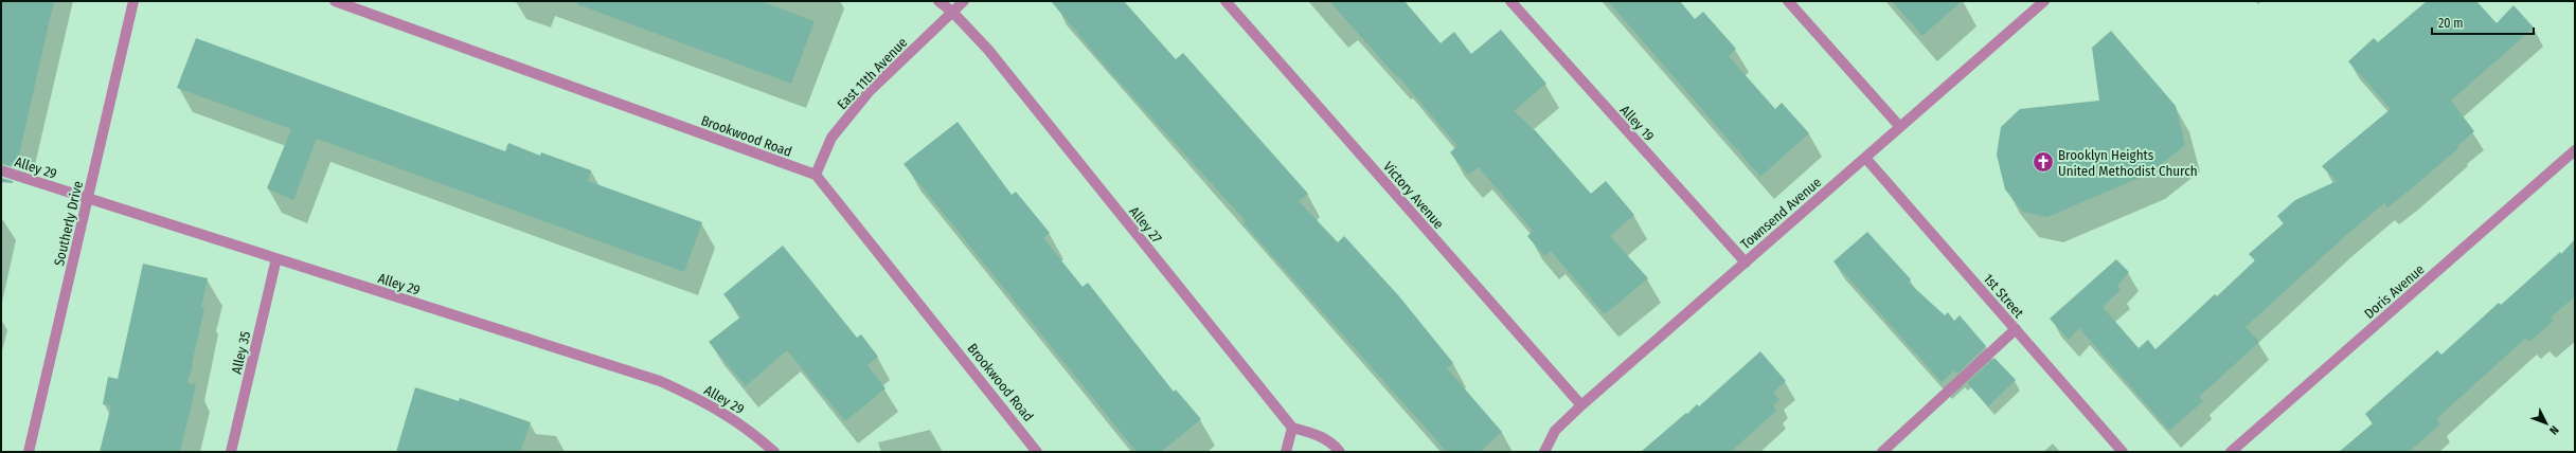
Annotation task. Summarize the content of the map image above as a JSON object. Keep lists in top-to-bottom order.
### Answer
{
  "streets": {
    "street": [
      "East 11th Avenue",
      "Alley 19",
      "Brookwood Road",
      "Alley 29",
      "Victory Avenue",
      "Townsend Avenue",
      "Southerly Drive",
      "Alley 27",
      "Doris Avenue",
      "1st Street",
      "Alley 35"
    ]
  },
  "crossings": [
    ["East 11th Avenue", "Brookwood Road"],
    ["East 11th Avenue", "Alley 27"],
    ["Alley 19", "Townsend Avenue"],
    ["Alley 29", "Southerly Drive"],
    ["Alley 29", "Alley 35"],
    ["Victory Avenue", "Townsend Avenue"],
    ["Townsend Avenue", "1st Street"]
  ],
  "places": {
    "church": ["Brooklyn Heights United Methodist Church"]
  },
  "scale_bar": "20 m",
  "north": "bottom right"
}
